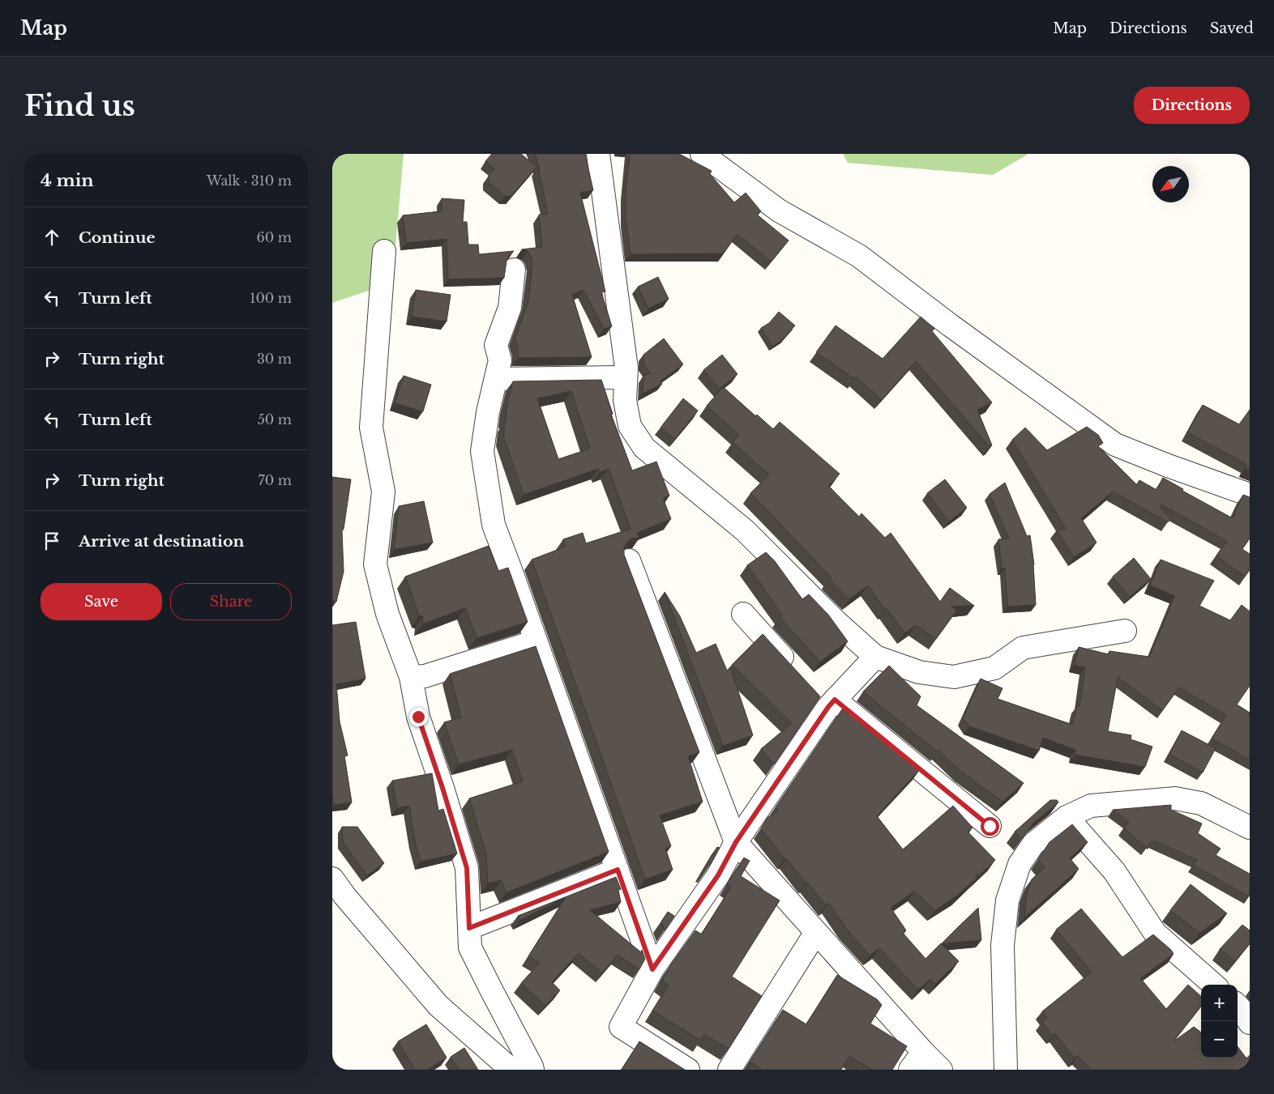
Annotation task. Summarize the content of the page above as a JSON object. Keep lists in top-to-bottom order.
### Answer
{
  "north": "bottom left",
  "page": {
    "header": "Map",
    "nav": ["Map", "Directions", "Saved"],
    "buttons": [
      "Directions",
      ["Save", "Share"]
    ],
    "title": "Find us",
    "heading": ["4 min", "Walk · 310 m"],
    "list": [
      ["Continue", "60 m"],
      ["Turn left", "100 m"],
      ["Turn right", "30 m"],
      ["Turn left", "50 m"],
      ["Turn right", "70 m"],
      "Arrive at destination"
    ],
    "map_buttons": ["+", "−"]
  }
}
